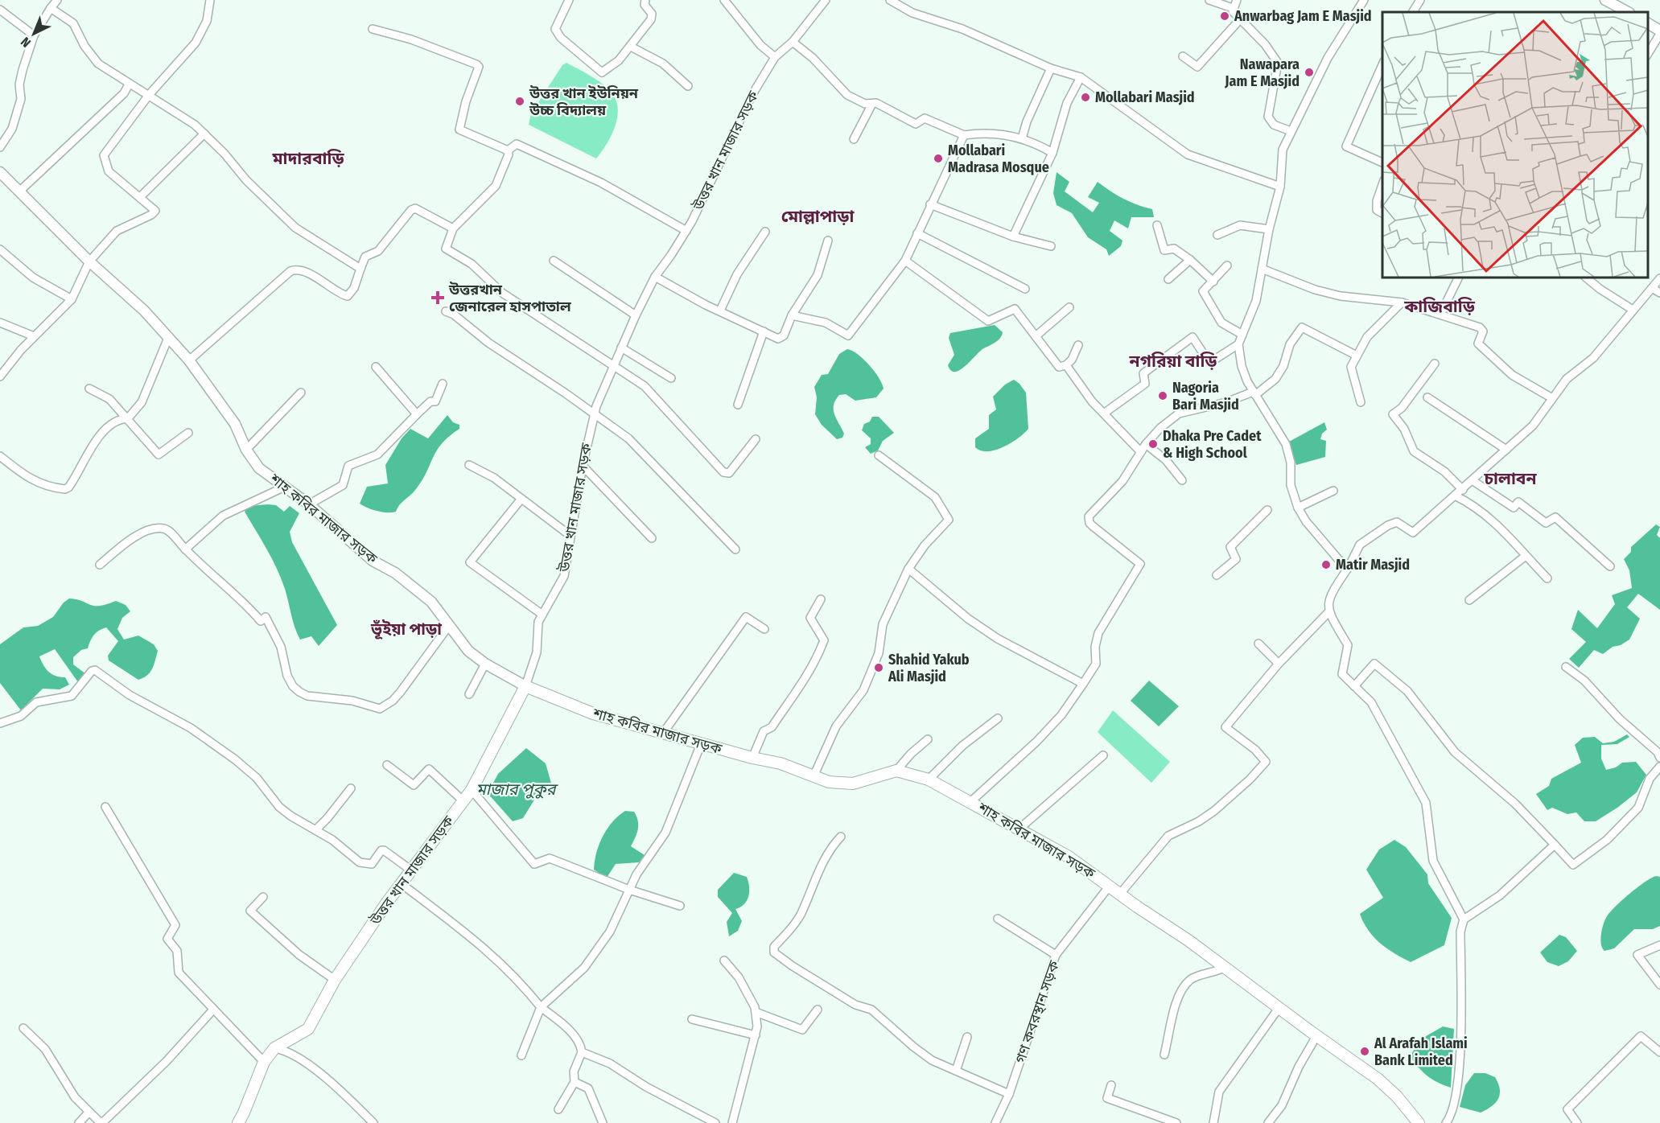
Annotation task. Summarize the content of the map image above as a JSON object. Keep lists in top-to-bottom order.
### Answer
{
  "streets": {
    "main road": ["উত্তর খান মাজার সড়ক", "শাহ কবির মাজার সড়ক"],
    "street": ["গণ কবরস্থান সড়ক"]
  },
  "crossings": [
    ["উত্তর খান মাজার সড়ক", "শাহ কবির মাজার সড়ক"],
    ["শাহ কবির মাজার সড়ক", "গণ কবরস্থান সড়ক"]
  ],
  "districts": [
    "মাদারবাড়ি",
    "মোল্লাপাড়া",
    "কাজিবাড়ি",
    "নগরিয়া বাড়ি",
    "চালাবন",
    "ভূঁইয়া পাড়া"
  ],
  "water": ["মাজার পুকুর"],
  "places": {
    "other": [
      "Anwarbag Jam E Masjid",
      "Nawapara Jam E Masjid",
      "Mollabari Masjid",
      "উত্তর খান ইউনিয়ন উচ্চ বিদ্যালয়",
      "Mollabari Madrasa Mosque",
      "Nagoria Bari Masjid",
      "Dhaka Pre Cadet & High School",
      "Matir Masjid",
      "Shahid Yakub Ali Masjid",
      "Al Arafah Islami Bank Limited"
    ],
    "health": ["উত্তরখান জেনারেল হাসপাতাল"]
  },
  "north": "bottom left"
}
